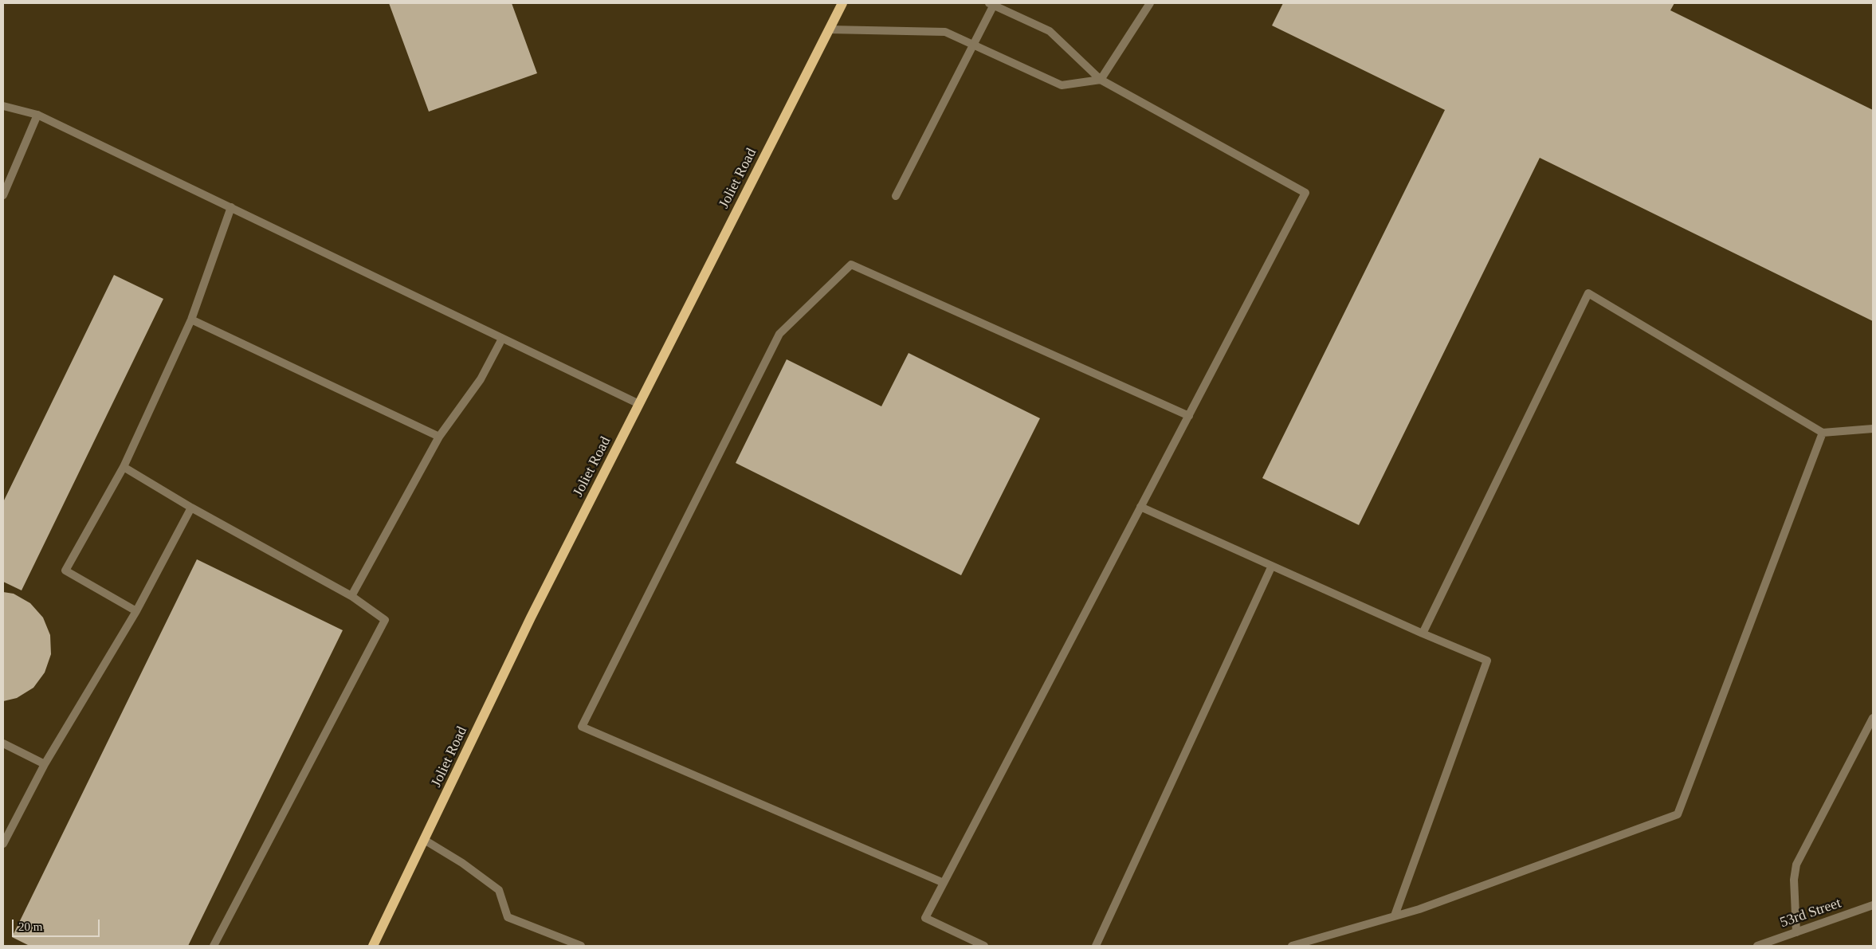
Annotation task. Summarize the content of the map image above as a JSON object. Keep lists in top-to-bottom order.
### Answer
{
  "streets": {
    "main road": ["Joliet Road"],
    "street": ["53rd Street"]
  },
  "scale_bar": "20 m"
}
